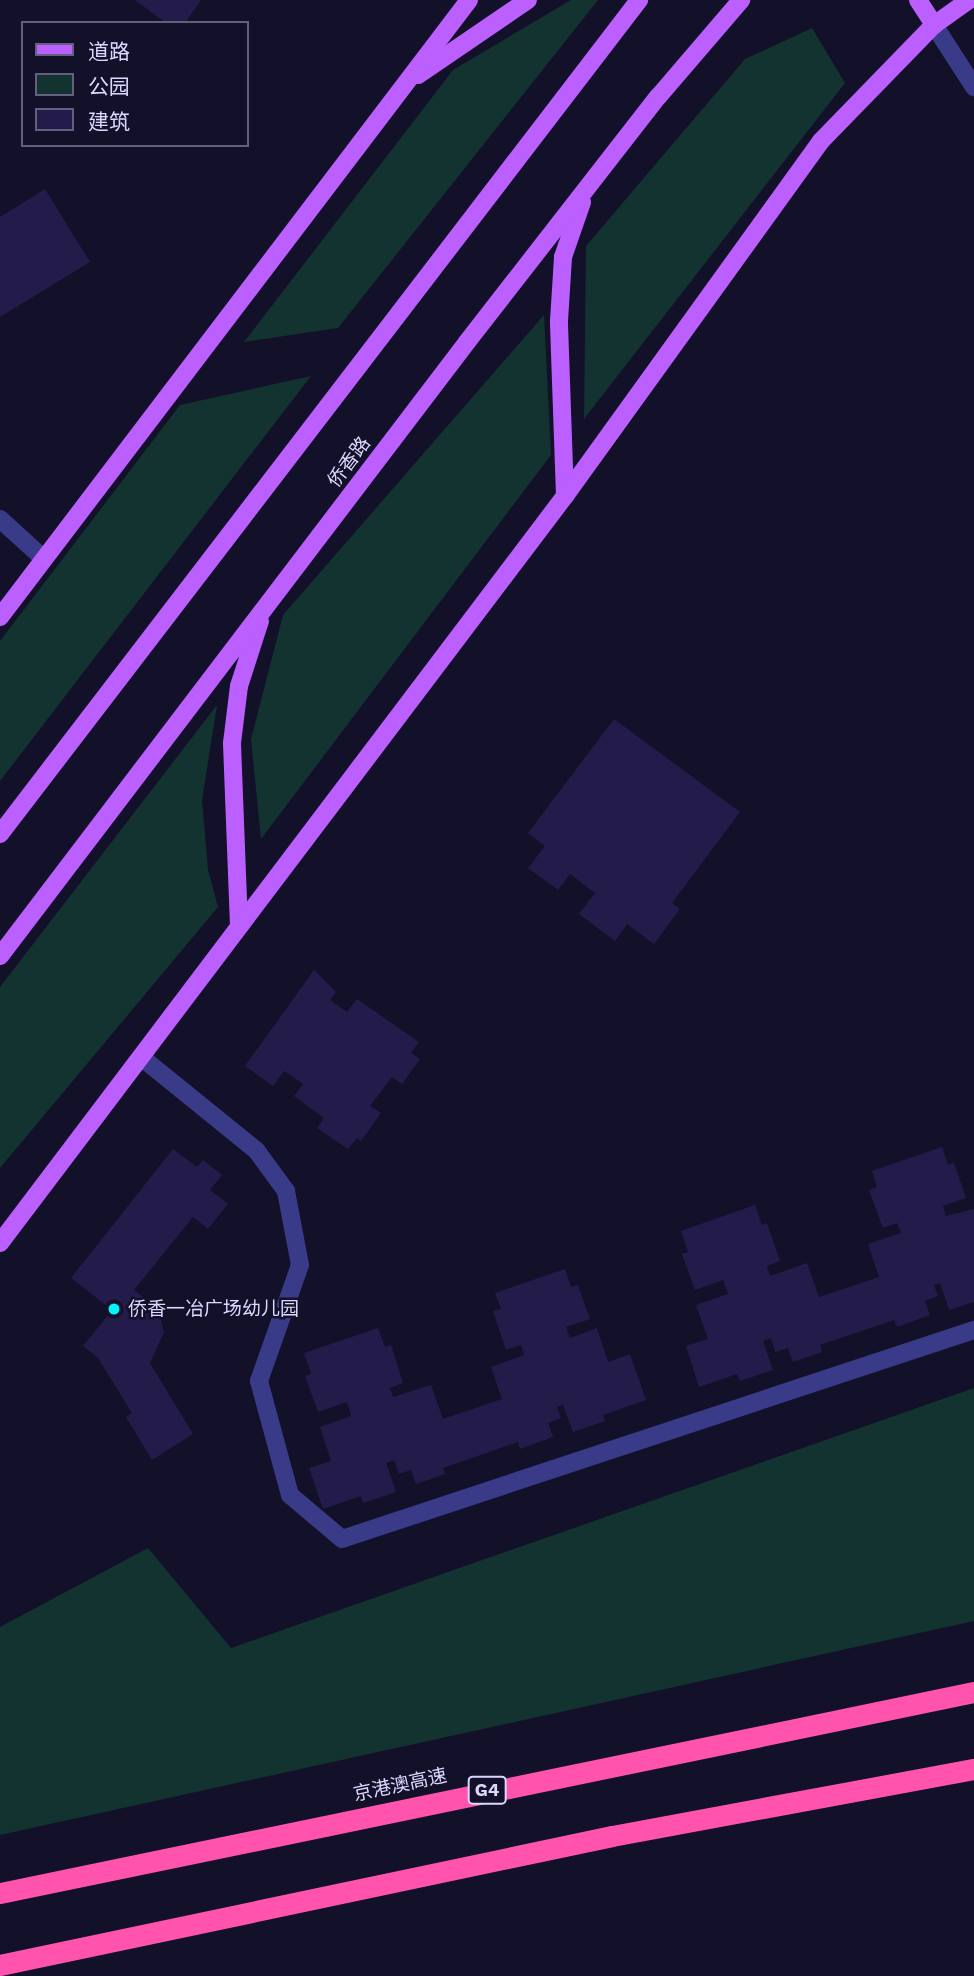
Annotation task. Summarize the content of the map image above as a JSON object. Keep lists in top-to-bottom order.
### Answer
{
  "streets": {
    "highway": ["京港澳高速", "G4"],
    "main road": ["侨香路"]
  },
  "places": ["侨香一冶广场幼儿园"],
  "legend": ["道路", "公园", "建筑"]
}
